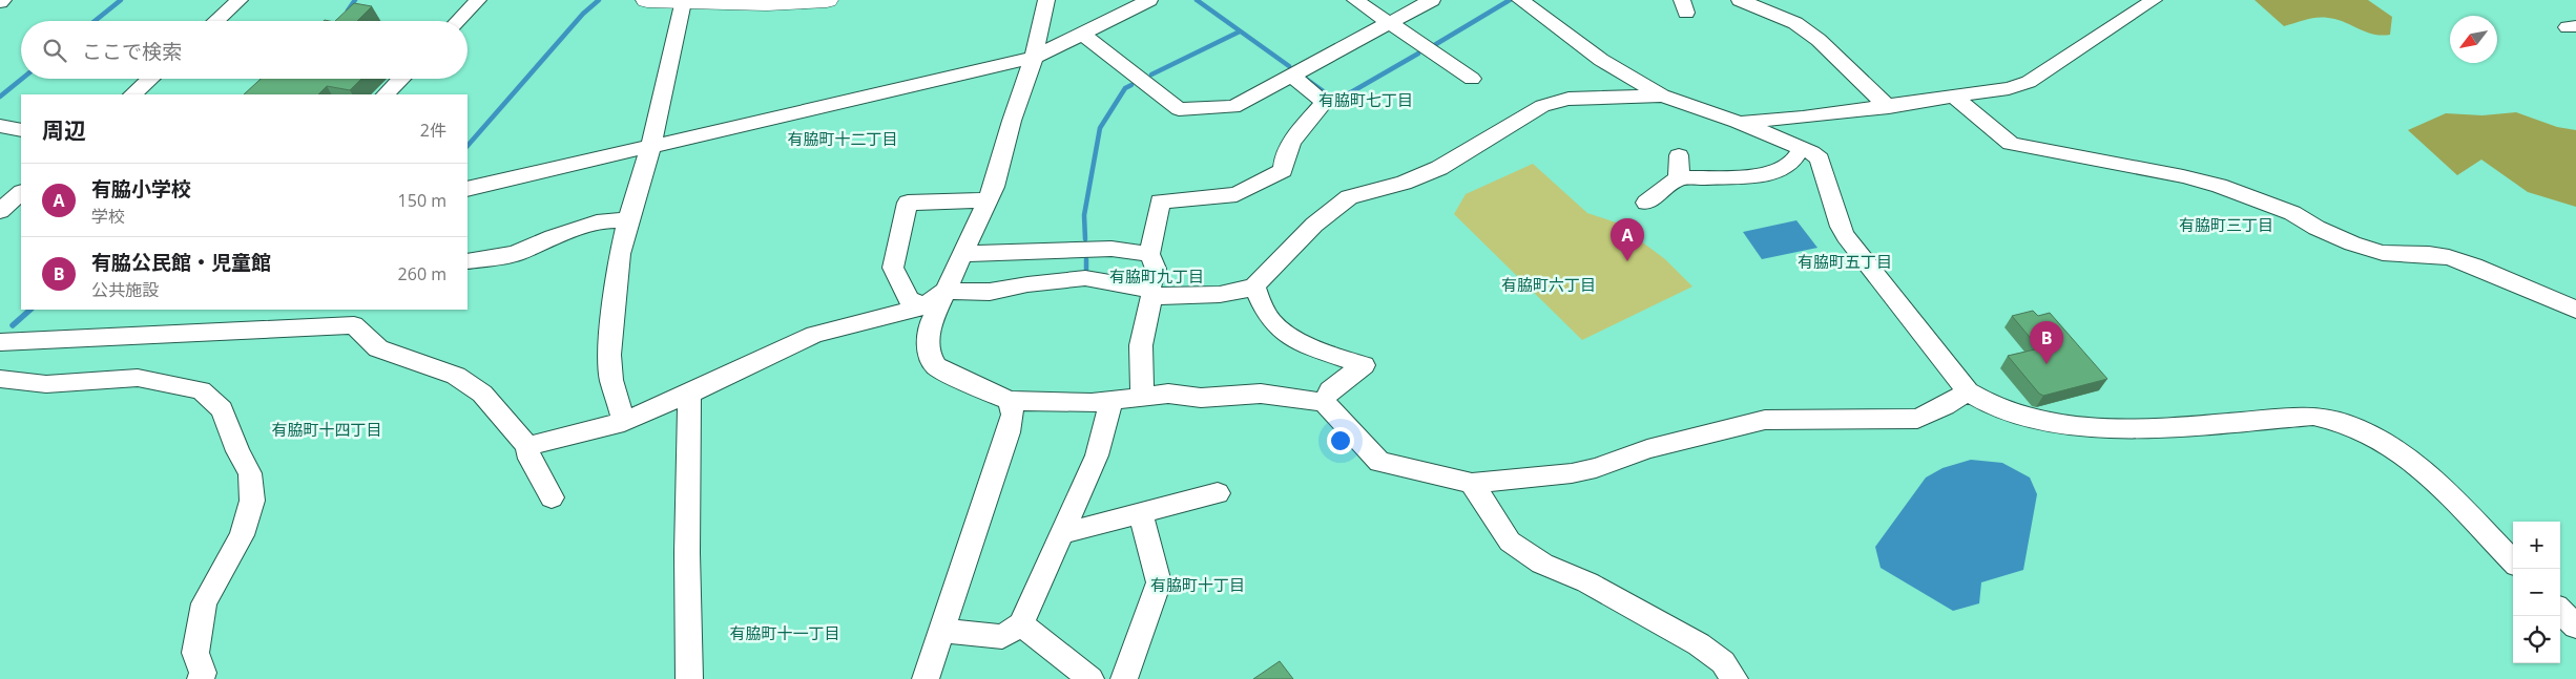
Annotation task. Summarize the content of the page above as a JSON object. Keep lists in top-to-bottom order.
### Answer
{
  "districts": [
    "有脇町七丁目",
    "有脇町十二丁目",
    "有脇町三丁目",
    "有脇町五丁目",
    "有脇町九丁目",
    "有脇町六丁目",
    "有脇町十四丁目",
    "有脇町十丁目",
    "有脇町十一丁目"
  ],
  "north": "bottom left",
  "page": {
    "search": "ここで検索",
    "heading": ["周辺", "2件"],
    "list": [
      {
        "mark": "A",
        "name": "有脇小学校",
        "note": "学校",
        "value": "150 m"
      },
      {
        "mark": "B",
        "name": "有脇公民館・児童館",
        "note": "公共施設",
        "value": "260 m"
      }
    ],
    "pins": ["A", "B"],
    "map_buttons": ["+", "−"]
  }
}
